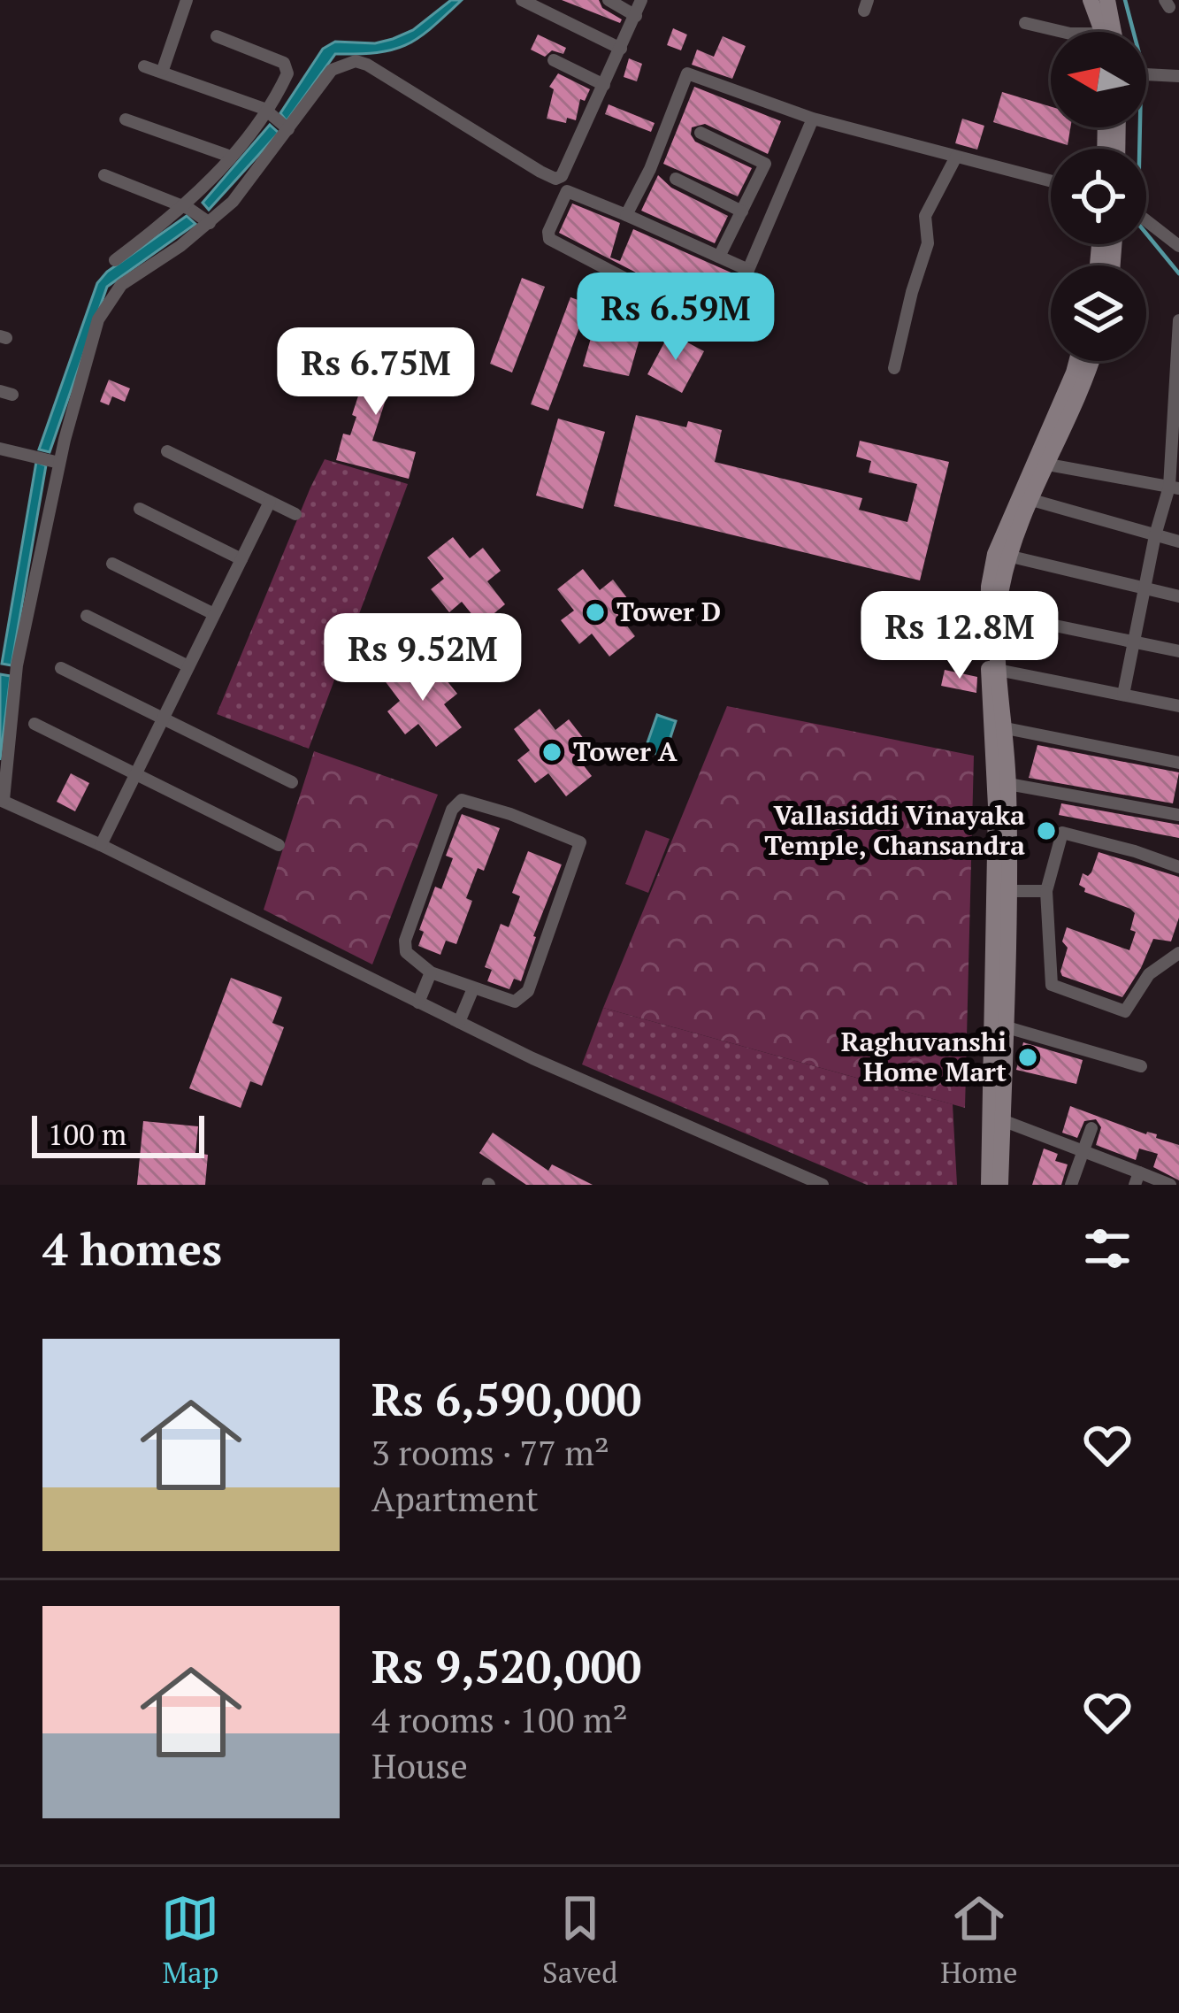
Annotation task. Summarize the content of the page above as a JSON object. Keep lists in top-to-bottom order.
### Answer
{
  "places": [
    "Tower D",
    "Tower A",
    "Vallasiddi Vinayaka Temple, Chansandra",
    "Raghuvanshi Home Mart"
  ],
  "scale_bar": "100 m",
  "north": "left",
  "page": {
    "price": [
      "Rs 6.59M",
      "Rs 6.75M",
      "Rs 12.8M",
      "Rs 9.52M"
    ],
    "scale": "100 m",
    "heading": "4 homes",
    "list": [
      {
        "name": "Rs 6,590,000",
        "note": "3 rooms · 77 m² · Apartment"
      },
      {
        "name": "Rs 9,520,000",
        "note": "4 rooms · 100 m² · House"
      }
    ],
    "tabs": ["Map", "Saved", "Home"]
  }
}
